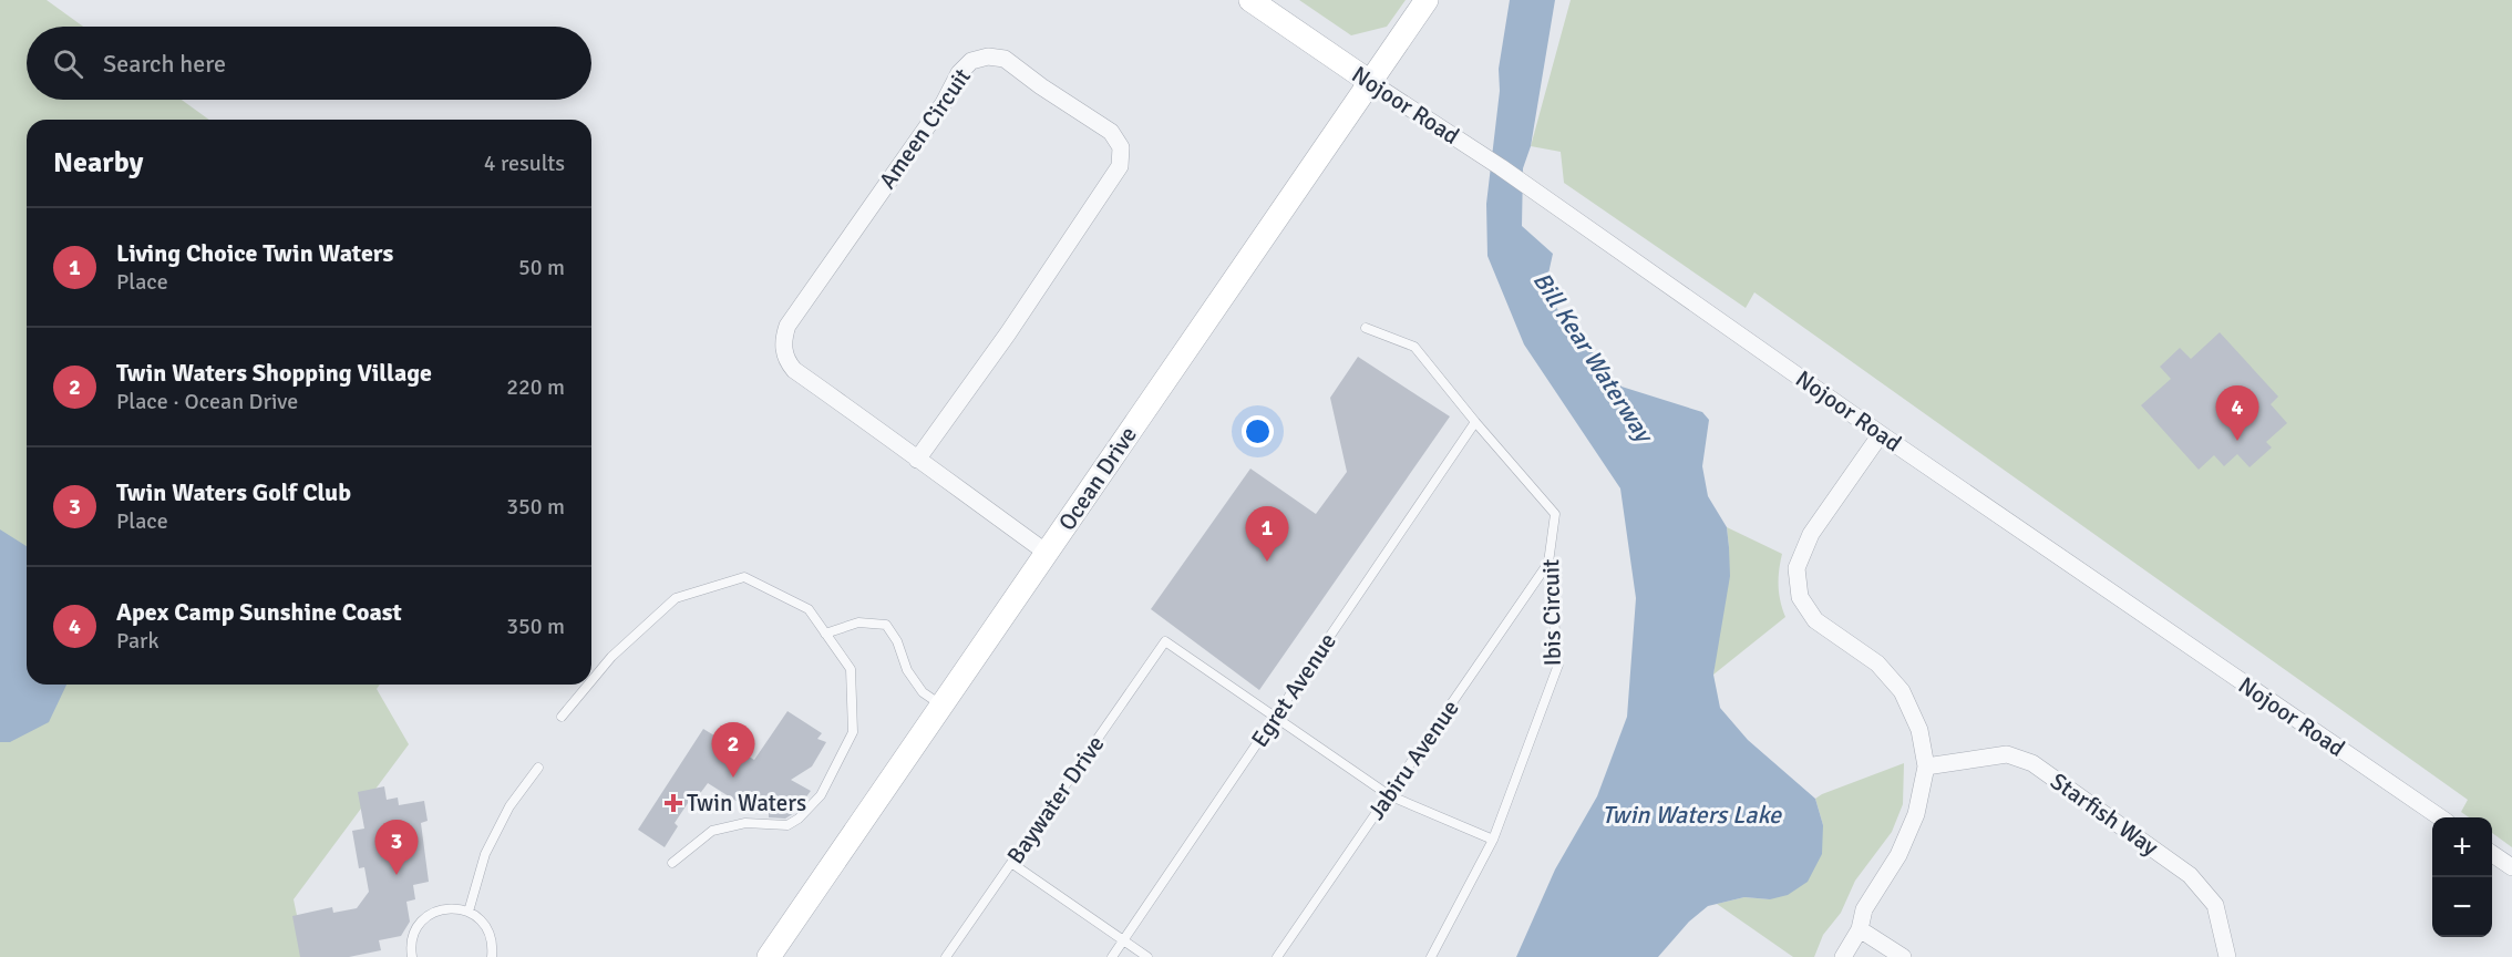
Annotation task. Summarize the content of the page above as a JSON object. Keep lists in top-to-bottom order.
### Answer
{
  "streets": {
    "street": [
      "Nojoor Road",
      "Ameen Circuit",
      "Ocean Drive",
      "Starfish Way"
    ],
    "lane": [
      "Ibis Circuit",
      "Egret Avenue",
      "Jabiru Avenue",
      "Baywater Drive"
    ]
  },
  "crossings": [
    ["Nojoor Road", "Ocean Drive"],
    ["Ameen Circuit", "Ocean Drive"],
    ["Ibis Circuit", "Egret Avenue"],
    ["Ibis Circuit", "Jabiru Avenue"],
    ["Egret Avenue", "Baywater Drive"]
  ],
  "water": ["Bill Kear Waterway", "Twin Waters Lake"],
  "places": {
    "health": ["Twin Waters"]
  },
  "page": {
    "search": "Search here",
    "heading": ["Nearby", "4 results"],
    "list": [
      {
        "mark": "1",
        "name": "Living Choice Twin Waters",
        "note": "Place",
        "value": "50 m"
      },
      {
        "mark": "2",
        "name": "Twin Waters Shopping Village",
        "note": "Place · Ocean Drive",
        "value": "220 m"
      },
      {
        "mark": "3",
        "name": "Twin Waters Golf Club",
        "note": "Place",
        "value": "350 m"
      },
      {
        "mark": "4",
        "name": "Apex Camp Sunshine Coast",
        "note": "Park",
        "value": "350 m"
      }
    ],
    "pins": [
      "4",
      "1",
      "2",
      "3"
    ],
    "map_buttons": ["+", "−"]
  }
}
